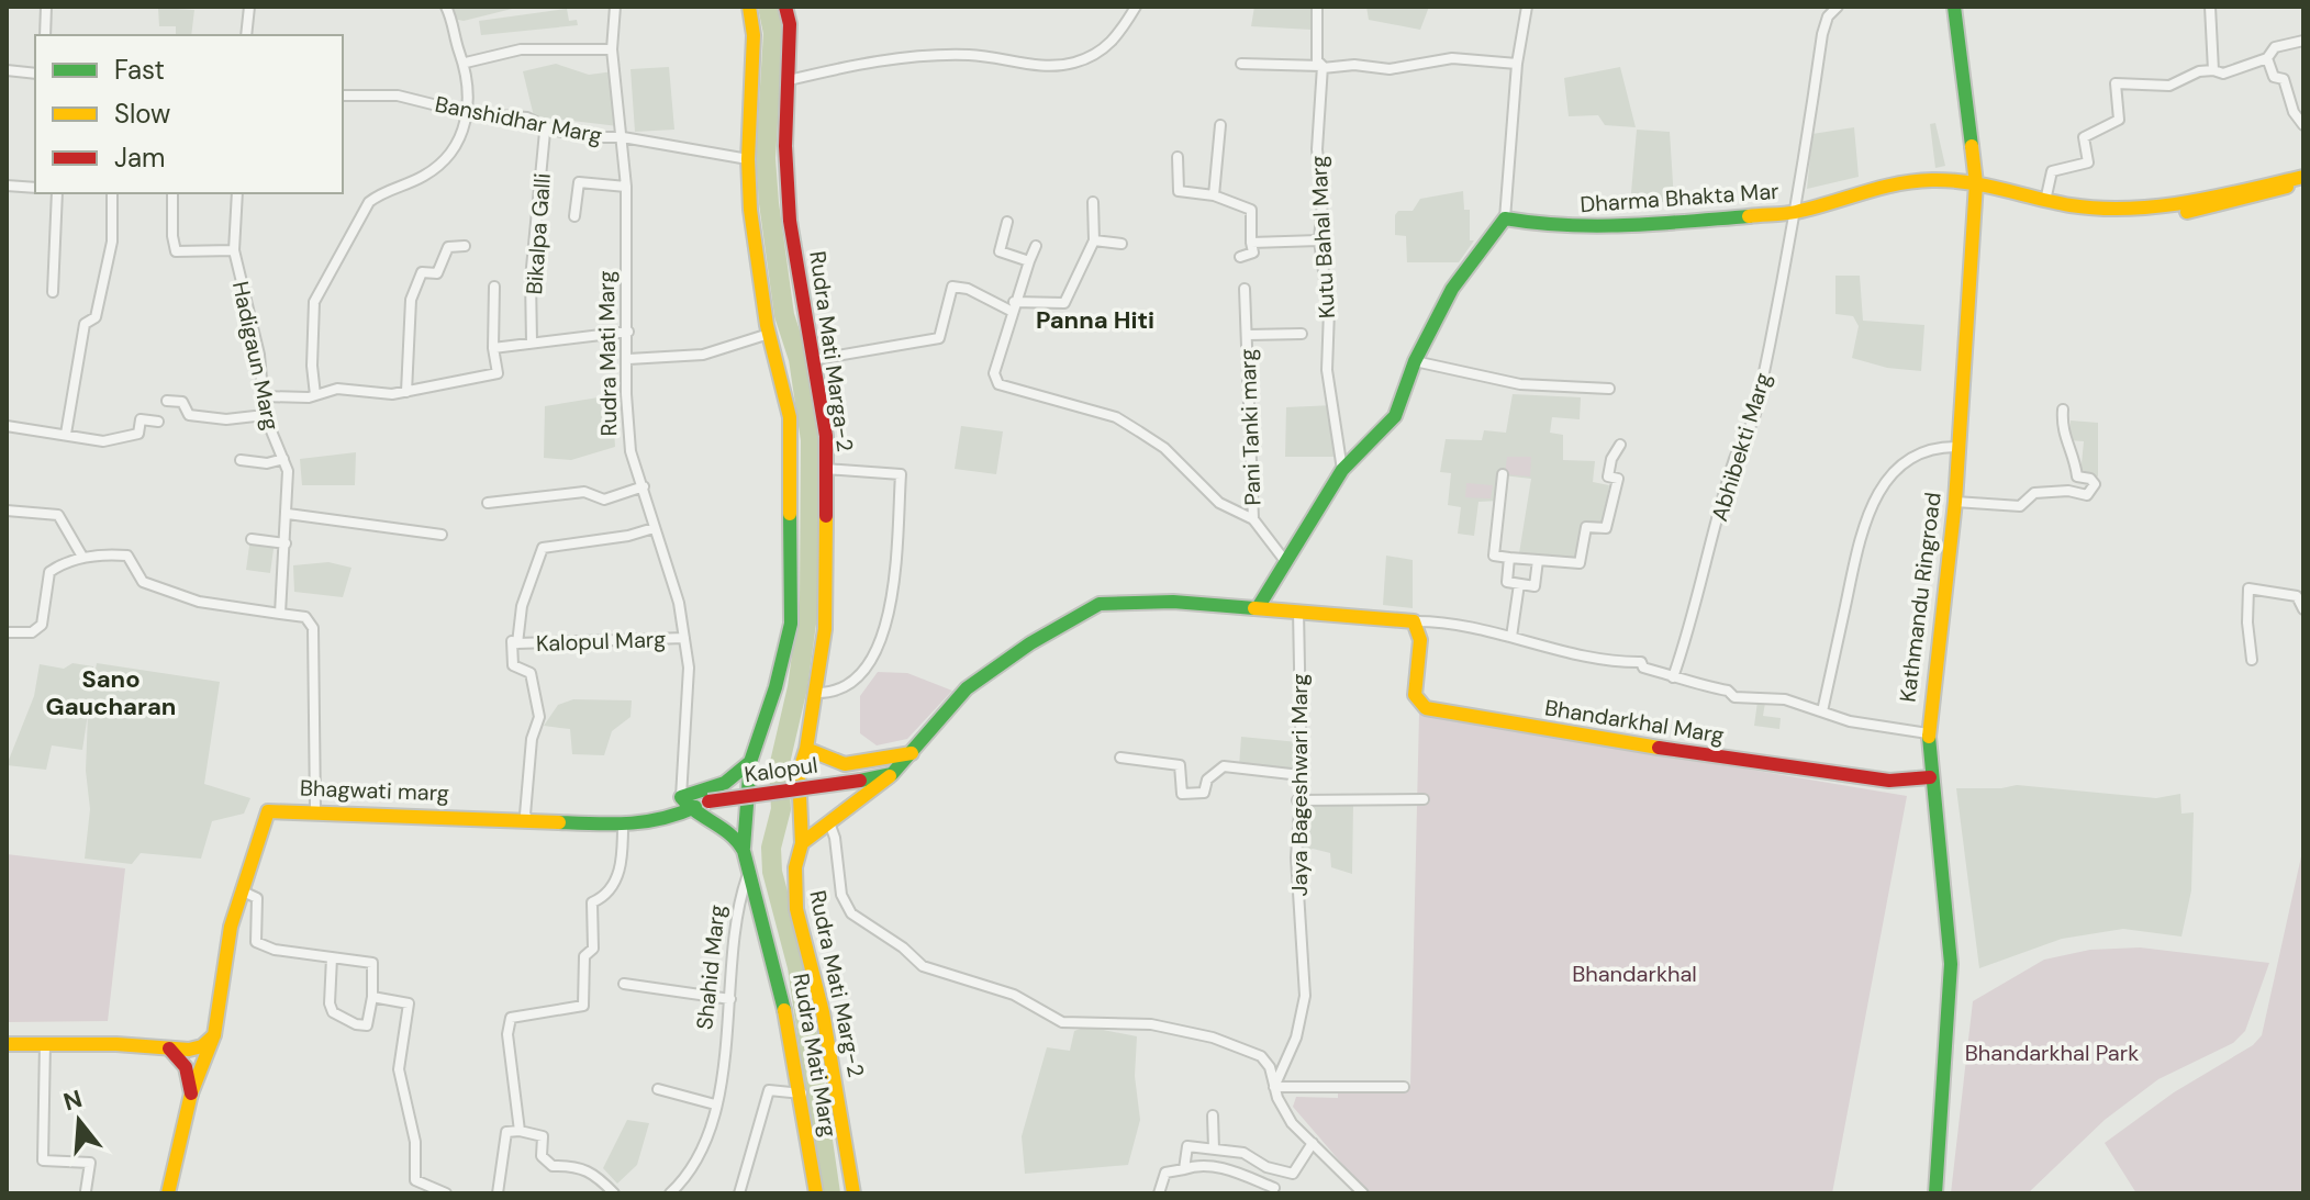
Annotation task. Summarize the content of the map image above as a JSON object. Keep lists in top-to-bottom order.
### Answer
{
  "streets": {
    "main road": [
      "Dharma Bhakta Mar",
      "Rudra Mati Marga-2",
      "Rudra Mati Marg",
      "Kathmandu Ringroad",
      "Bhandarkhal Marg",
      "Kalopul",
      "Bhagwati marg",
      "Shahid Marg",
      "Rudra Mati Marg-2"
    ],
    "street": [
      "Banshidhar Marg",
      "Bikalpa Galli",
      "Kutu Bahal Marg",
      "Hadigaun Marg",
      "Pani Tanki marg",
      "Abhibekti Marg",
      "Kalopul Marg",
      "Jaya Bageshwari Marg"
    ]
  },
  "crossings": [
    ["Banshidhar Marg", "Bikalpa Galli"],
    ["Banshidhar Marg", "Rudra Mati Marg"],
    ["Banshidhar Marg", "Shahid Marg"],
    ["Dharma Bhakta Mar", "Abhibekti Marg"],
    ["Dharma Bhakta Mar", "Kathmandu Ringroad"],
    ["Rudra Mati Marga-2", "Rudra Mati Marg-2"],
    ["Rudra Mati Marg", "Kalopul Marg"],
    ["Rudra Mati Marg", "Shahid Marg"],
    ["Kathmandu Ringroad", "Bhandarkhal Marg"],
    ["Kalopul", "Bhagwati marg"]
  ],
  "districts": ["Panna Hiti", "Sano Gaucharan"],
  "parks": ["Bhandarkhal", "Bhandarkhal Park"],
  "legend": ["Fast", "Slow", "Jam"],
  "north": "top"
}
